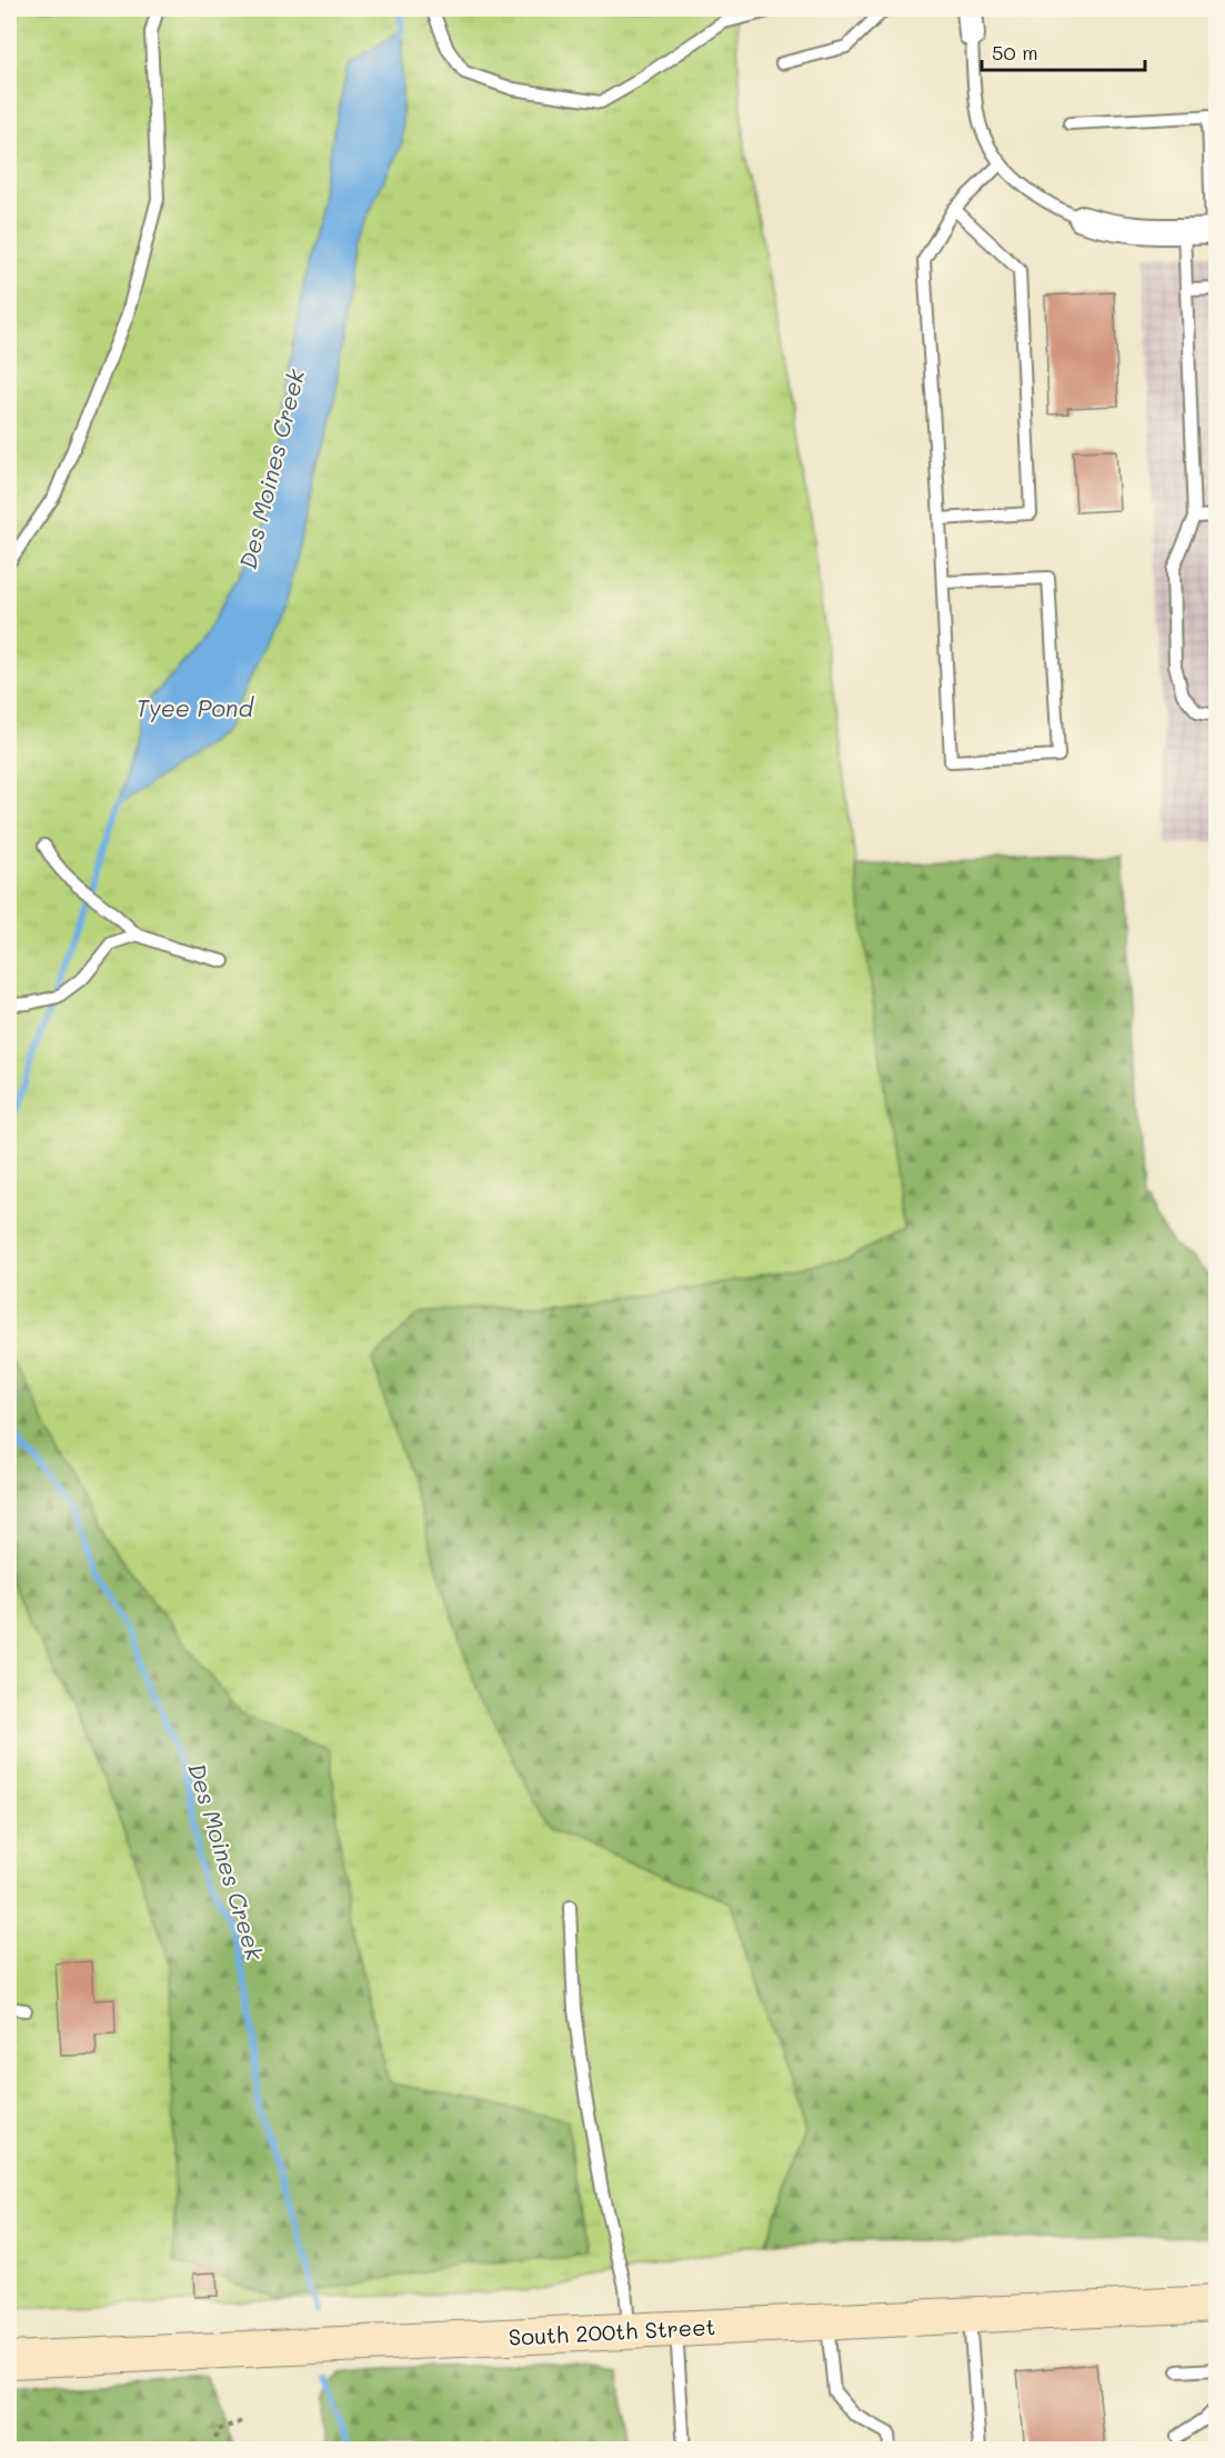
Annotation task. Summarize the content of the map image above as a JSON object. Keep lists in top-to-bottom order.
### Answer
{
  "streets": {
    "main road": ["South 200th Street"]
  },
  "water": ["Des Moines Creek", "Tyee Pond"],
  "scale_bar": "50 m"
}
